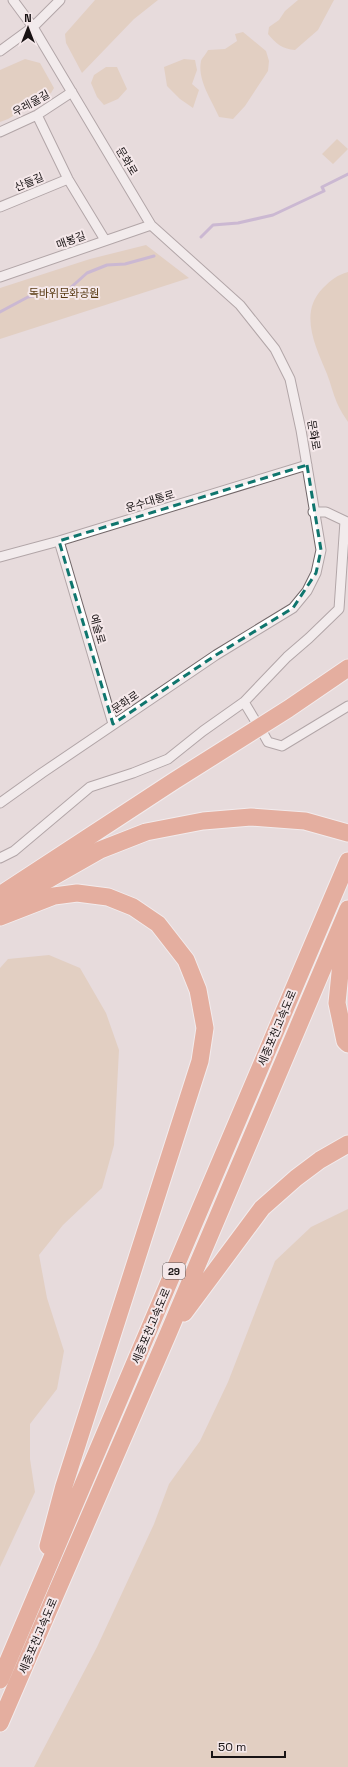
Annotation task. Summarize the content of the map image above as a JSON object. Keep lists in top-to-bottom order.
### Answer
{
  "streets": {
    "highway": ["세종포천고속도로", "29"],
    "street": [
      "우레울길",
      "문화로",
      "산들길",
      "매봉길",
      "운수대통로",
      "예술로"
    ]
  },
  "crossings": [
    ["우레울길", "문화로"],
    ["문화로", "매봉길"],
    ["문화로", "운수대통로"],
    ["문화로", "예술로"],
    ["운수대통로", "예술로"]
  ],
  "parks": ["독바위문화공원"],
  "scale_bar": "50 m",
  "north": "top"
}
